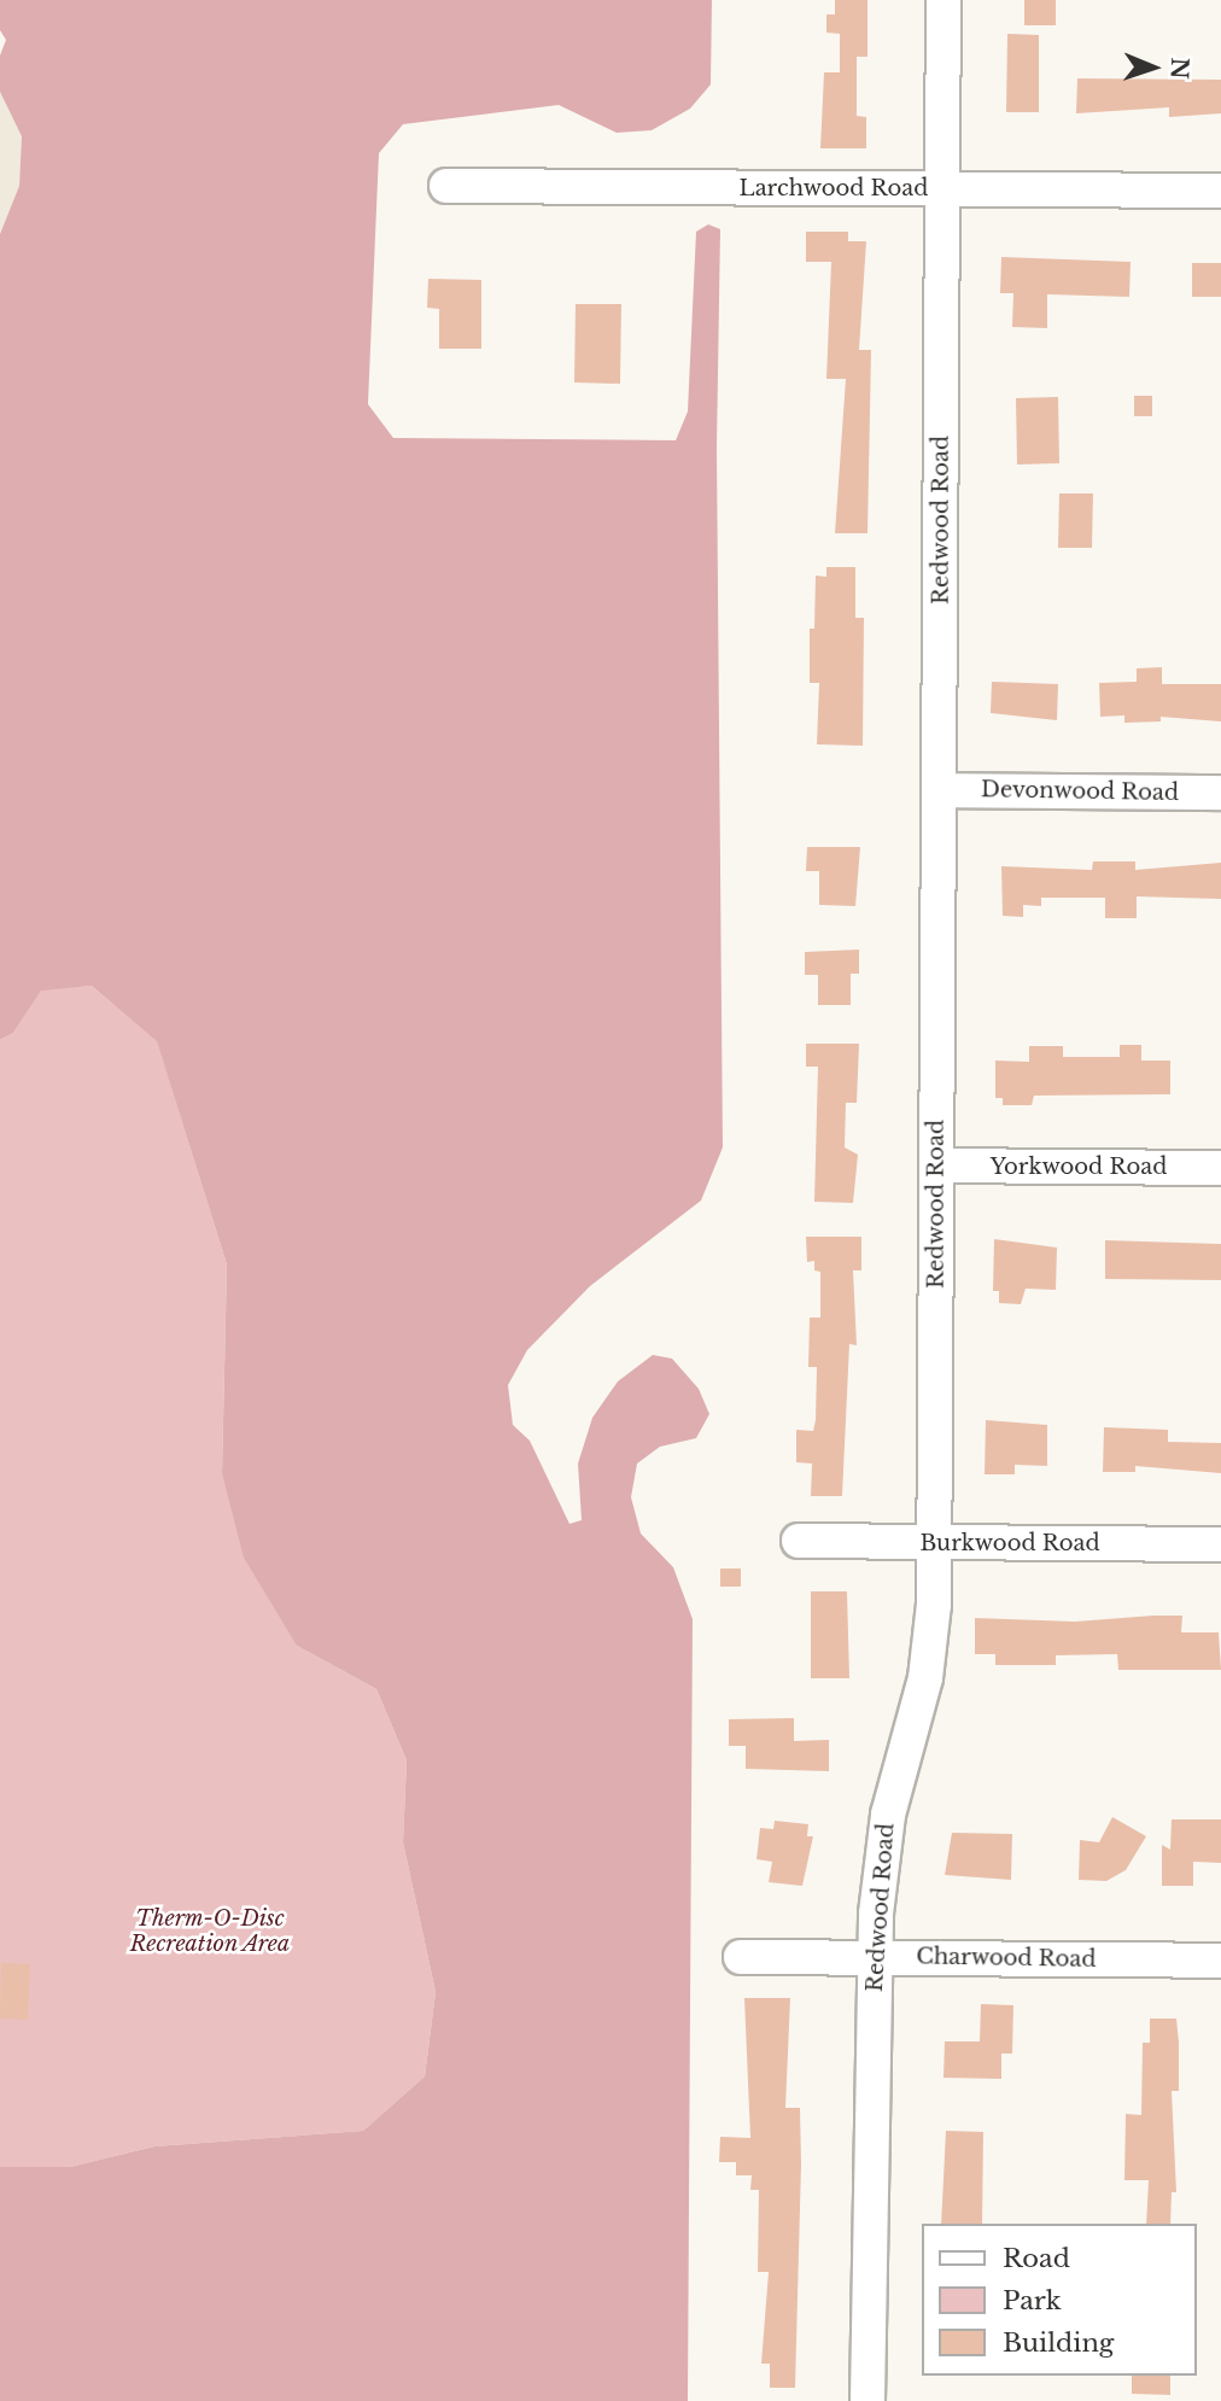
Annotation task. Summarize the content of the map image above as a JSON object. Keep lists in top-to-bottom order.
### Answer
{
  "streets": {
    "street": [
      "Larchwood Road",
      "Redwood Road",
      "Devonwood Road",
      "Yorkwood Road",
      "Burkwood Road",
      "Charwood Road"
    ]
  },
  "crossings": [
    ["Larchwood Road", "Redwood Road"],
    ["Redwood Road", "Devonwood Road"],
    ["Redwood Road", "Yorkwood Road"],
    ["Redwood Road", "Burkwood Road"],
    ["Redwood Road", "Charwood Road"]
  ],
  "parks": ["Therm-O-Disc Recreation Area"],
  "legend": ["Road", "Park", "Building"],
  "north": "right"
}
